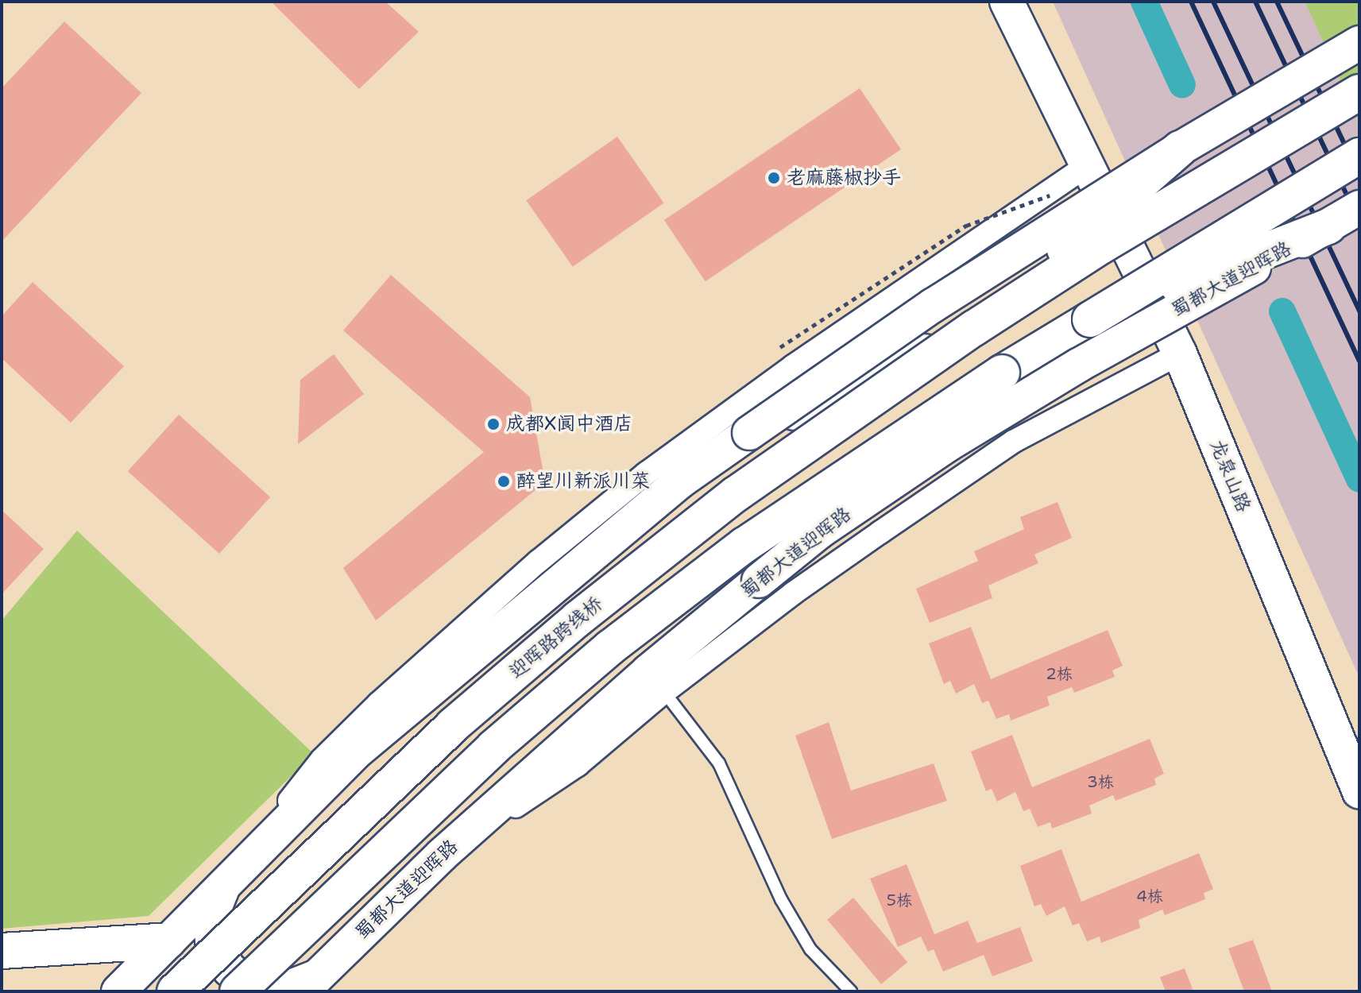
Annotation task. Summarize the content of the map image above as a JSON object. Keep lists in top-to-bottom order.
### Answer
{
  "streets": {
    "main road": ["蜀都大道迎晖路", "龙泉山路", "迎晖路跨线桥"]
  },
  "places": ["老麻藤椒抄手", "成都X阆中酒店", "醉望川新派川菜"],
  "house_numbers": [
    "2栋",
    "3栋",
    "4栋",
    "5栋"
  ]
}
